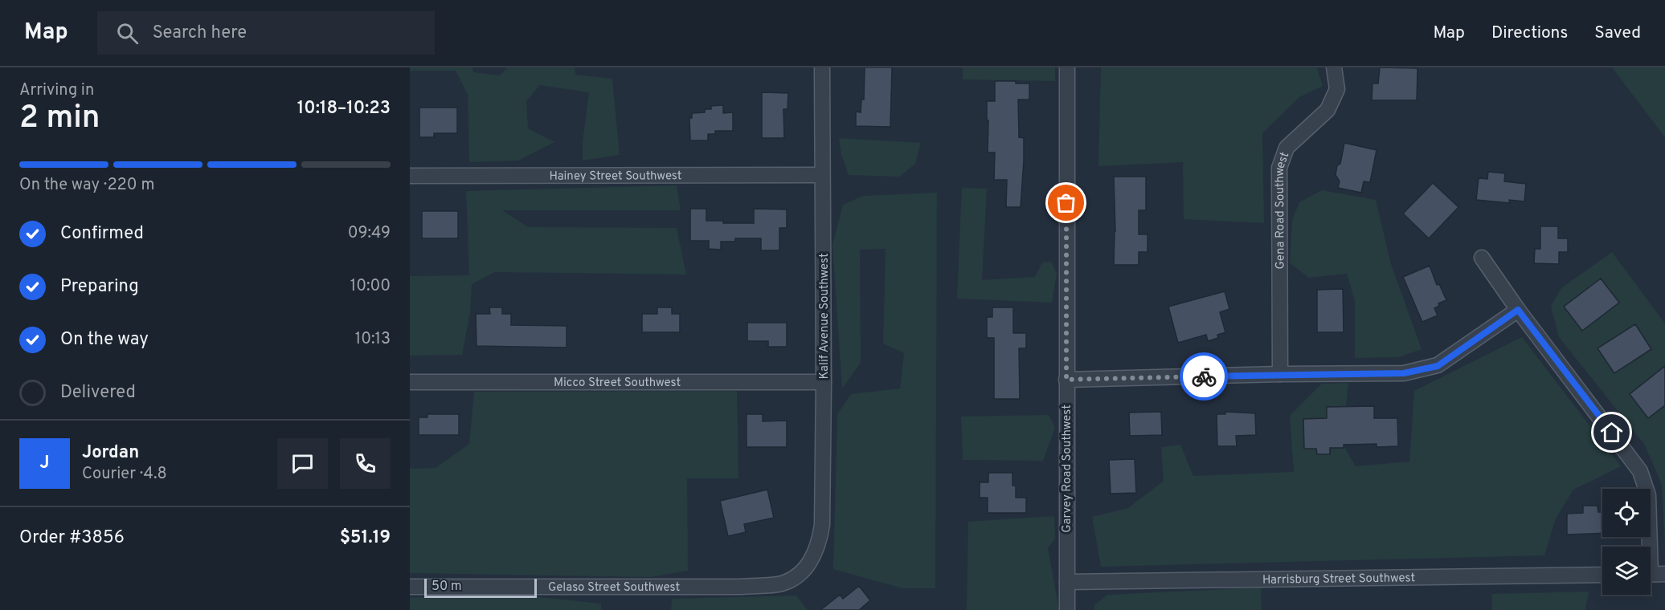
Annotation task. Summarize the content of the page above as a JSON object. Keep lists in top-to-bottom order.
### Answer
{
  "streets": {
    "street": [
      "Hainey Street Southwest",
      "Gena Road Southwest",
      "Kalif Avenue Southwest",
      "Micco Street Southwest",
      "Garvey Road Southwest",
      "Harrisburg Street Southwest",
      "Gelaso Street Southwest"
    ]
  },
  "crossings": [
    ["Hainey Street Southwest", "Kalif Avenue Southwest"],
    ["Kalif Avenue Southwest", "Micco Street Southwest"],
    ["Kalif Avenue Southwest", "Gelaso Street Southwest"],
    ["Garvey Road Southwest", "Harrisburg Street Southwest"]
  ],
  "scale_bar": "50 m",
  "page": {
    "header": "Map",
    "search": "Search here",
    "nav": ["Map", "Directions", "Saved"],
    "heading": ["2 min", "Arriving in", "10:18–10:23"],
    "panel": [
      "Jordan",
      "Courier · 4.8",
      "Order #3856",
      "$51.19"
    ],
    "bar": "On the way · 220 m",
    "list": [
      ["Confirmed", "09:49"],
      ["Preparing", "10:00"],
      ["On the way", "10:13"],
      "Delivered"
    ],
    "round": "J",
    "scale": "50 m"
  }
}
